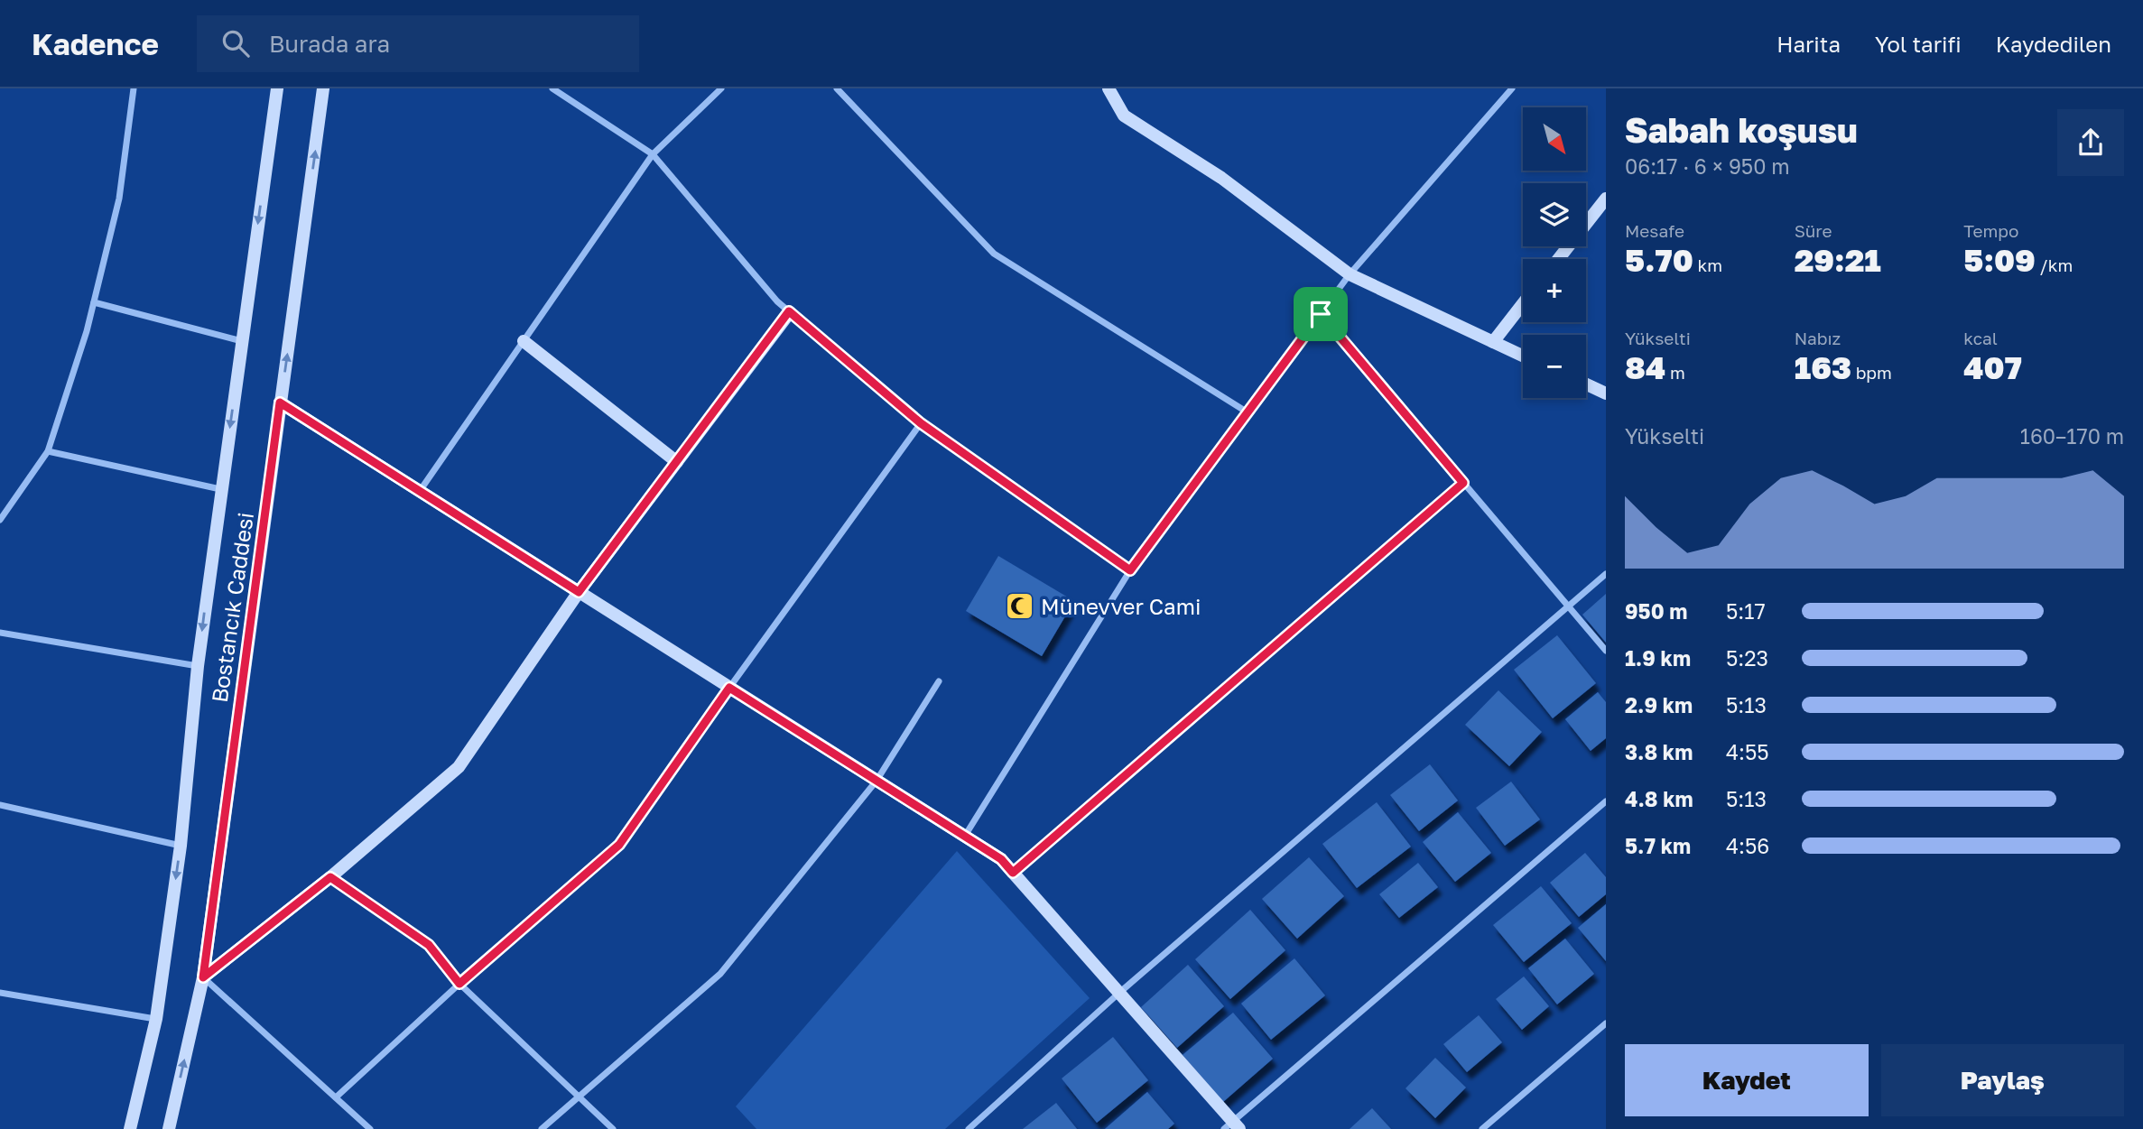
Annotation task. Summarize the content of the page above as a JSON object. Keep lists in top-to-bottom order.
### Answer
{
  "streets": {
    "street": ["Bostancık Caddesi"]
  },
  "places": {
    "mosque": ["Münevver Cami"]
  },
  "north": "bottom right",
  "page": {
    "header": "Kadence",
    "search": "Burada ara",
    "nav": ["Harita", "Yol tarifi", "Kaydedilen"],
    "heading": ["Sabah koşusu", "06:17 · 6 × 950 m"],
    "map_buttons": ["+", "−"],
    "stats": [
      ["Mesafe", "5.70 km"],
      ["Süre", "29:21"],
      ["Tempo", "5:09 /km"],
      ["Yükselti", "84 m"],
      ["Nabız", "163 bpm"],
      ["kcal", "407"]
    ],
    "chart": ["Yükselti", "160–170 m"],
    "list": [
      {
        "name": "950 m",
        "note": "5:17"
      },
      {
        "name": "1.9 km",
        "note": "5:23"
      },
      {
        "name": "2.9 km",
        "note": "5:13"
      },
      {
        "name": "3.8 km",
        "note": "4:55"
      },
      {
        "name": "4.8 km",
        "note": "5:13"
      },
      {
        "name": "5.7 km",
        "note": "4:56"
      }
    ],
    "buttons": ["Kaydet", "Paylaş"]
  }
}
